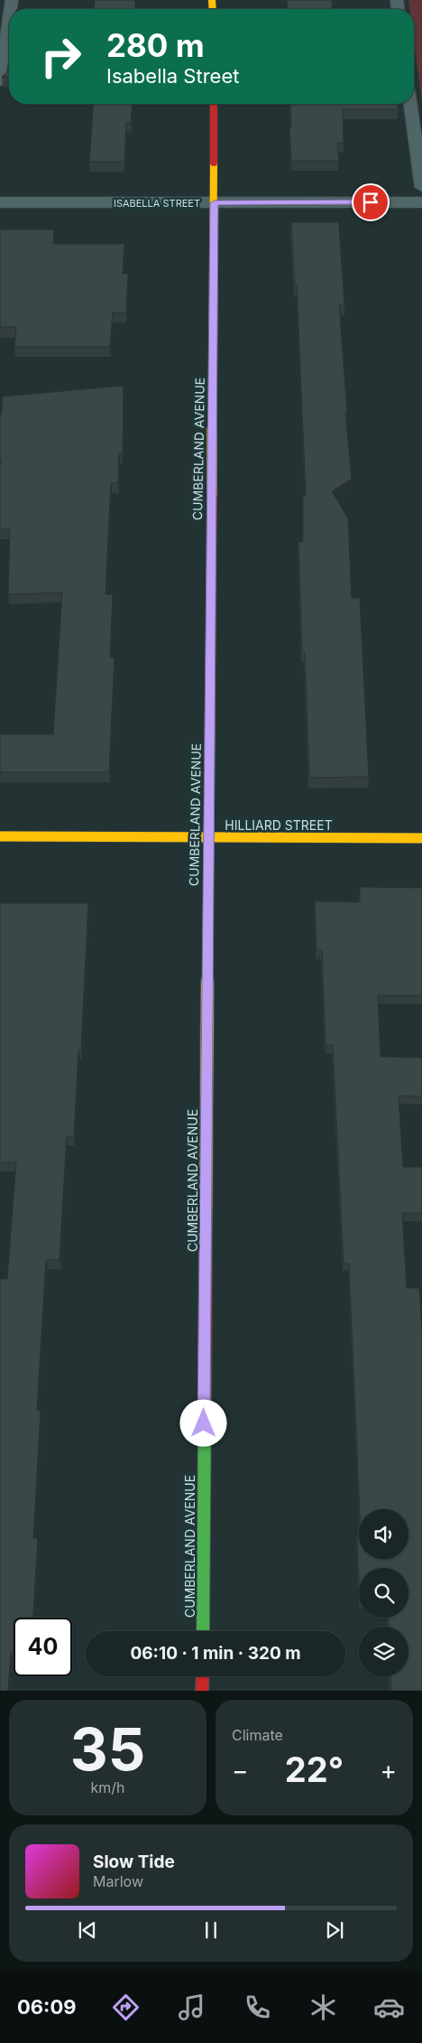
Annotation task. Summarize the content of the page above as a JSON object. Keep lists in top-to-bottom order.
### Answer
{
  "streets": {
    "street": ["ISABELLA STREET", "CUMBERLAND AVENUE", "HILLIARD STREET"]
  },
  "crossings": [
    ["ISABELLA STREET", "CUMBERLAND AVENUE"],
    ["CUMBERLAND AVENUE", "HILLIARD STREET"]
  ],
  "page": {
    "turn": ["280 m", "Isabella Street"],
    "limit": "40",
    "trip": "06:10 · 1 min · 320 m",
    "tile": [
      ["35", "km/h"],
      "Climate"
    ],
    "heat": ["−", "22°", "+"],
    "song": ["Slow Tide", "Marlow"],
    "tabs": "06:09"
  }
}
